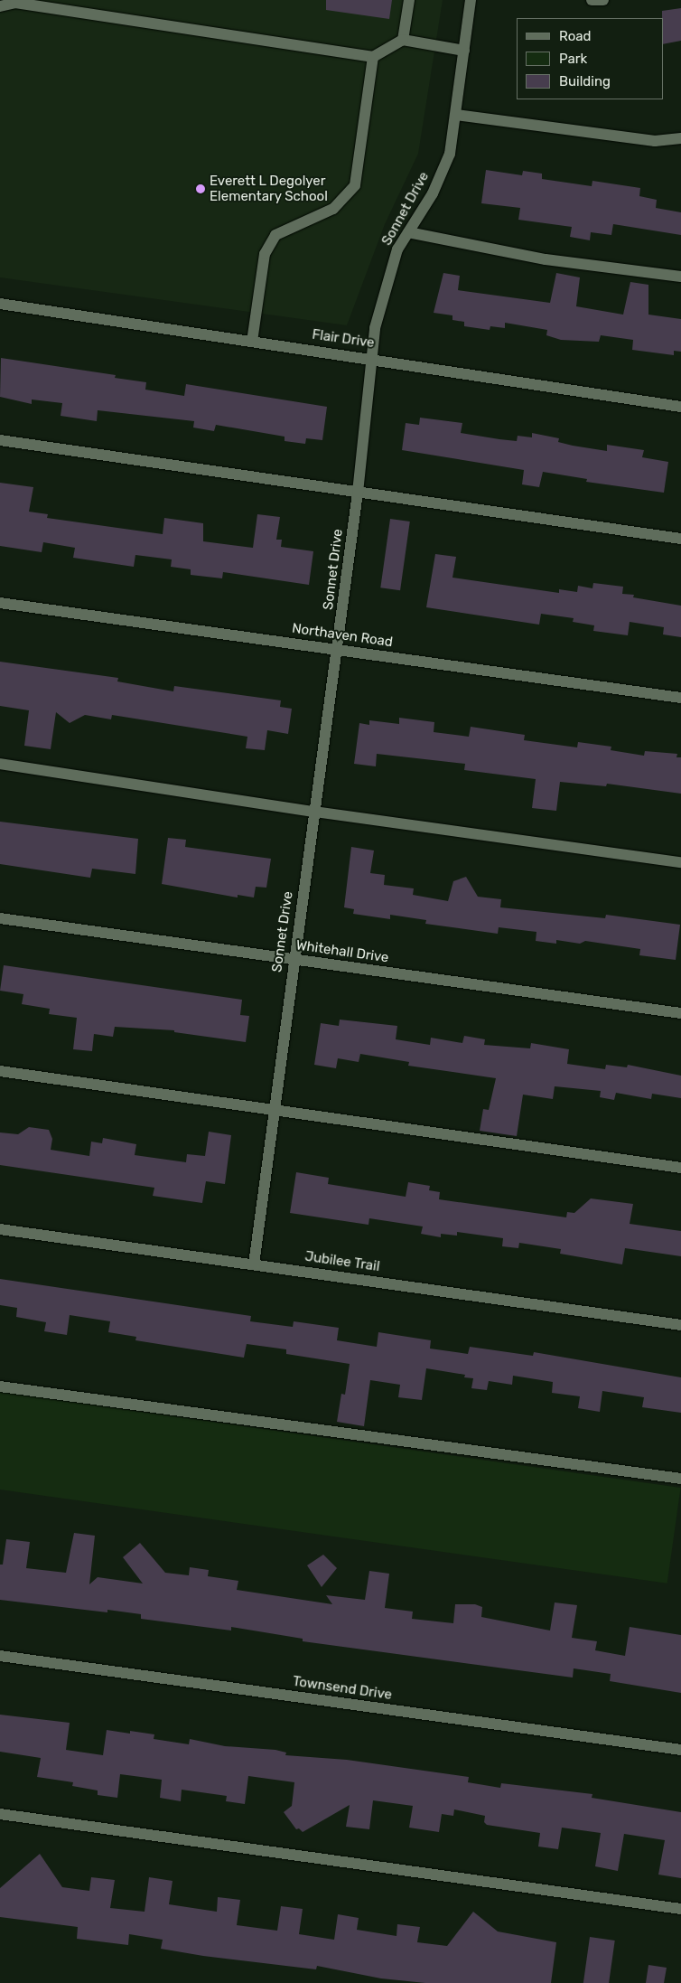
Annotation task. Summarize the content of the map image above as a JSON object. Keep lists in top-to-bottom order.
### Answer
{
  "streets": {
    "street": [
      "Sonnet Drive",
      "Flair Drive",
      "Northaven Road",
      "Whitehall Drive",
      "Jubilee Trail",
      "Townsend Drive"
    ]
  },
  "crossings": [
    ["Sonnet Drive", "Flair Drive"],
    ["Sonnet Drive", "Northaven Road"],
    ["Sonnet Drive", "Whitehall Drive"],
    ["Sonnet Drive", "Jubilee Trail"]
  ],
  "places": ["Everett L Degolyer Elementary School"],
  "legend": ["Road", "Park", "Building"]
}
